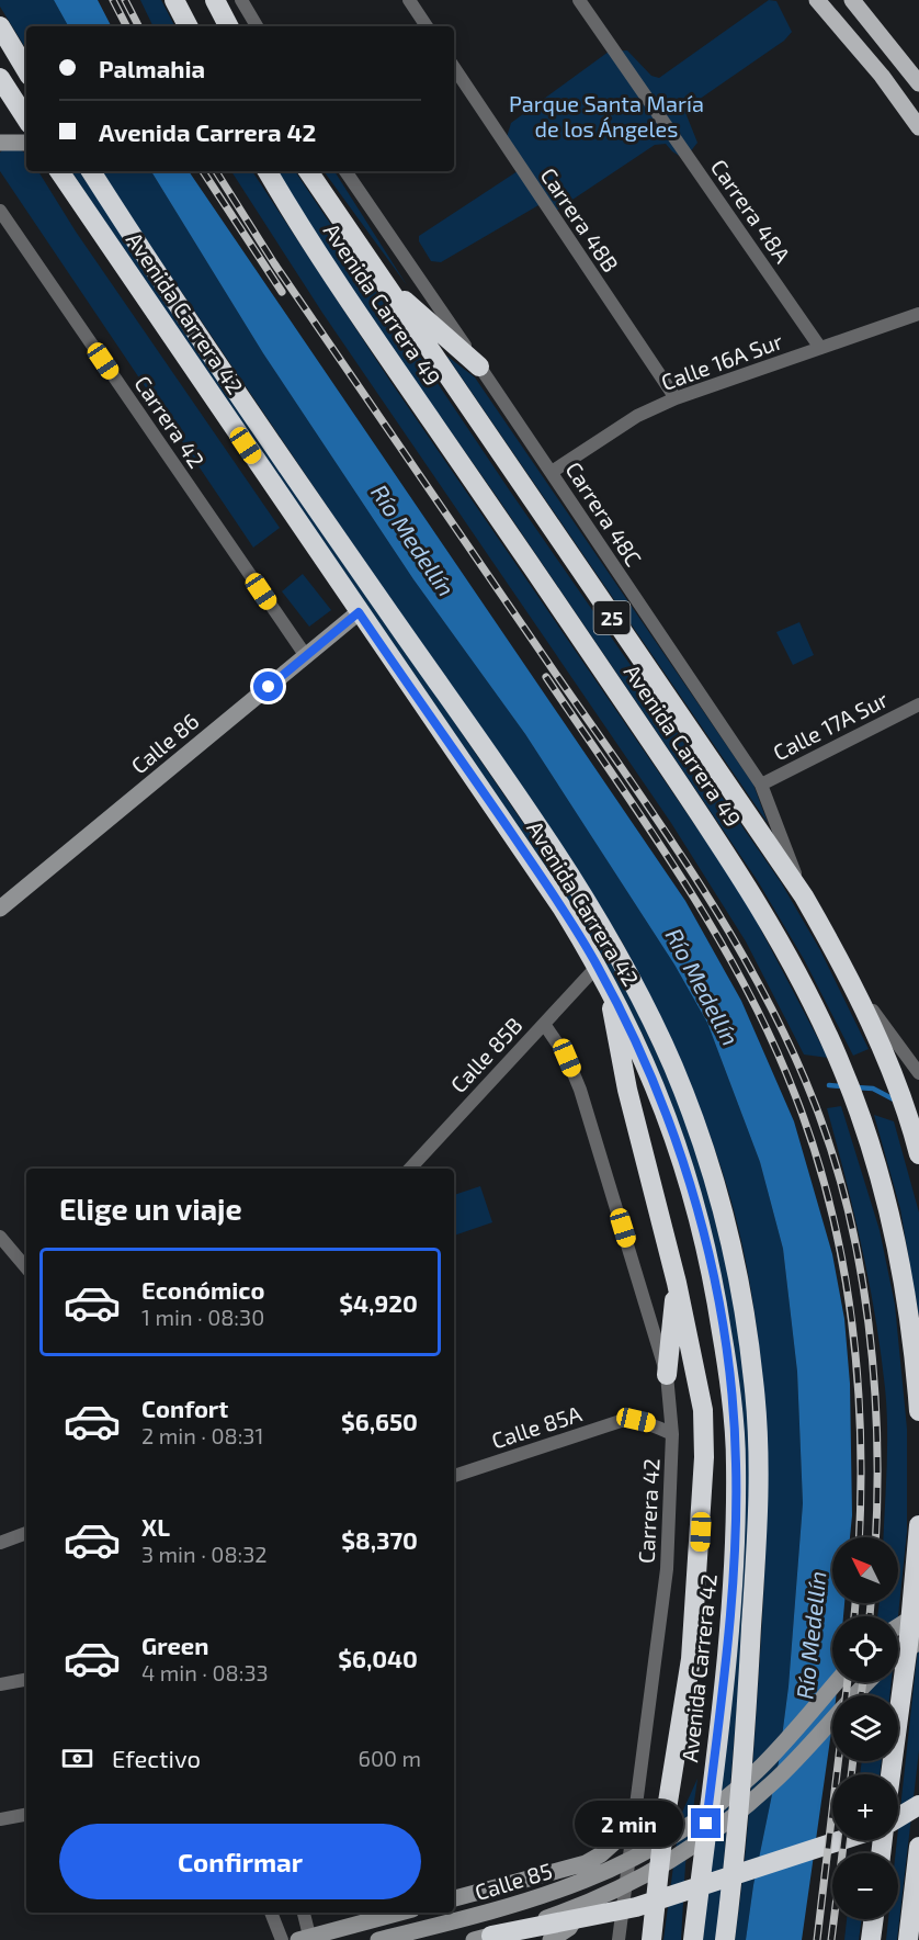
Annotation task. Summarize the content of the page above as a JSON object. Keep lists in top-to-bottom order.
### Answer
{
  "streets": {
    "highway": ["Avenida Carrera 49", "Avenida Carrera 42", "25"],
    "main road": ["Calle 86", "Calle 85"],
    "street": [
      "Carrera 48A",
      "Carrera 48B",
      "Calle 16A Sur",
      "Carrera 42",
      "Carrera 48C",
      "Calle 17A Sur",
      "Calle 85B",
      "Calle 85A"
    ]
  },
  "crossings": [
    ["Carrera 48A", "Calle 16A Sur"],
    ["Carrera 48B", "Calle 16A Sur"],
    ["Avenida Carrera 49", "Carrera 48C"],
    ["Avenida Carrera 42", "Calle 86"],
    ["Avenida Carrera 42", "Calle 85B"],
    ["Calle 16A Sur", "Carrera 48C"],
    ["Carrera 42", "Calle 86"],
    ["Carrera 42", "Calle 85B"],
    ["Carrera 42", "Calle 85A"],
    ["Carrera 48C", "Calle 17A Sur"]
  ],
  "water": ["Río Medellín"],
  "parks": ["Parque Santa María de los Ángeles"],
  "north": "top left",
  "page": {
    "banner": ["Palmahia", "Avenida Carrera 42"],
    "heading": "Elige un viaje",
    "list": [
      {
        "name": "Económico",
        "note": "1 min · 08:30",
        "value": "$4,920"
      },
      {
        "name": "Confort",
        "note": "2 min · 08:31",
        "value": "$6,650"
      },
      {
        "name": "XL",
        "note": "3 min · 08:32",
        "value": "$8,370"
      },
      {
        "name": "Green",
        "note": "4 min · 08:33",
        "value": "$6,040"
      }
    ],
    "map_buttons": ["+", "−"],
    "pay": ["Efectivo", "600 m"],
    "bubble": "2 min",
    "buttons": "Confirmar"
  }
}
